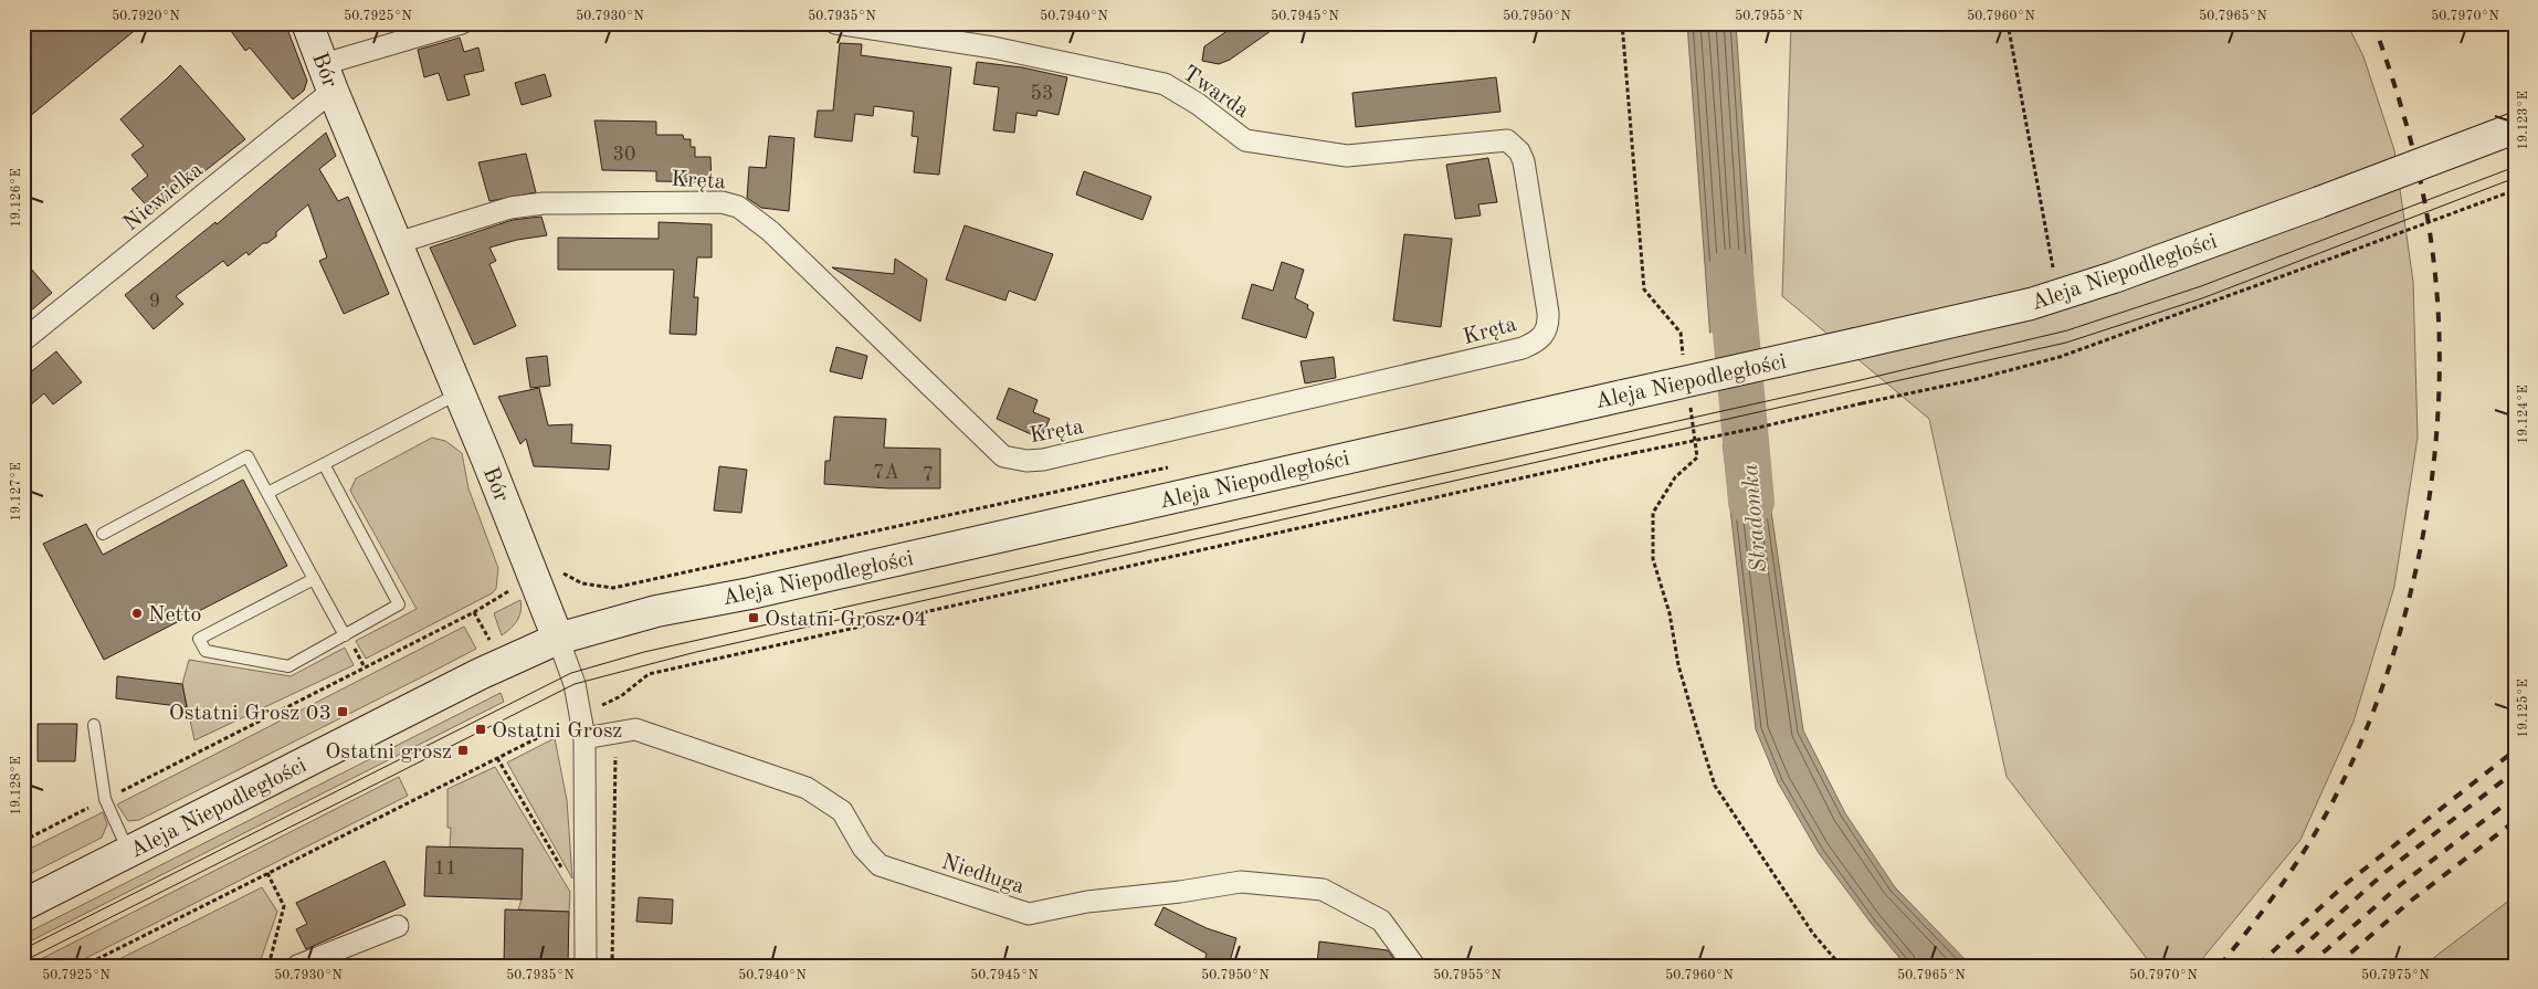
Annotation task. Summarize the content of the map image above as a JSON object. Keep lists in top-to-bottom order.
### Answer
{
  "streets": {
    "street": [
      "Bór",
      "Twarda",
      "Kręta",
      "Niewielka",
      "Aleja Niepodległości",
      "Niedługa"
    ]
  },
  "crossings": [
    ["Bór", "Kręta"],
    ["Bór", "Niewielka"],
    ["Bór", "Aleja Niepodległości"],
    ["Bór", "Niedługa"],
    ["Twarda", "Kręta"]
  ],
  "water": ["Stradomka"],
  "places": {
    "other": ["Netto"],
    "transit": [
      "Ostatni Grosz 04",
      "Ostatni Grosz 03",
      "Ostatni Grosz",
      "Ostatni grosz"
    ]
  },
  "house_numbers": [
    "53",
    "30",
    "9",
    "7A",
    "7",
    "11"
  ],
  "coordinates": [
    "50.7920°N",
    "50.7925°N",
    "50.7930°N",
    "50.7935°N",
    "50.7940°N",
    "50.7945°N",
    "50.7950°N",
    "50.7955°N",
    "50.7960°N",
    "50.7965°N",
    "50.7970°N",
    "19.123°E",
    "19.126°E",
    "19.124°E",
    "19.127°E",
    "19.125°E",
    "19.128°E",
    "50.7975°N"
  ]
}
